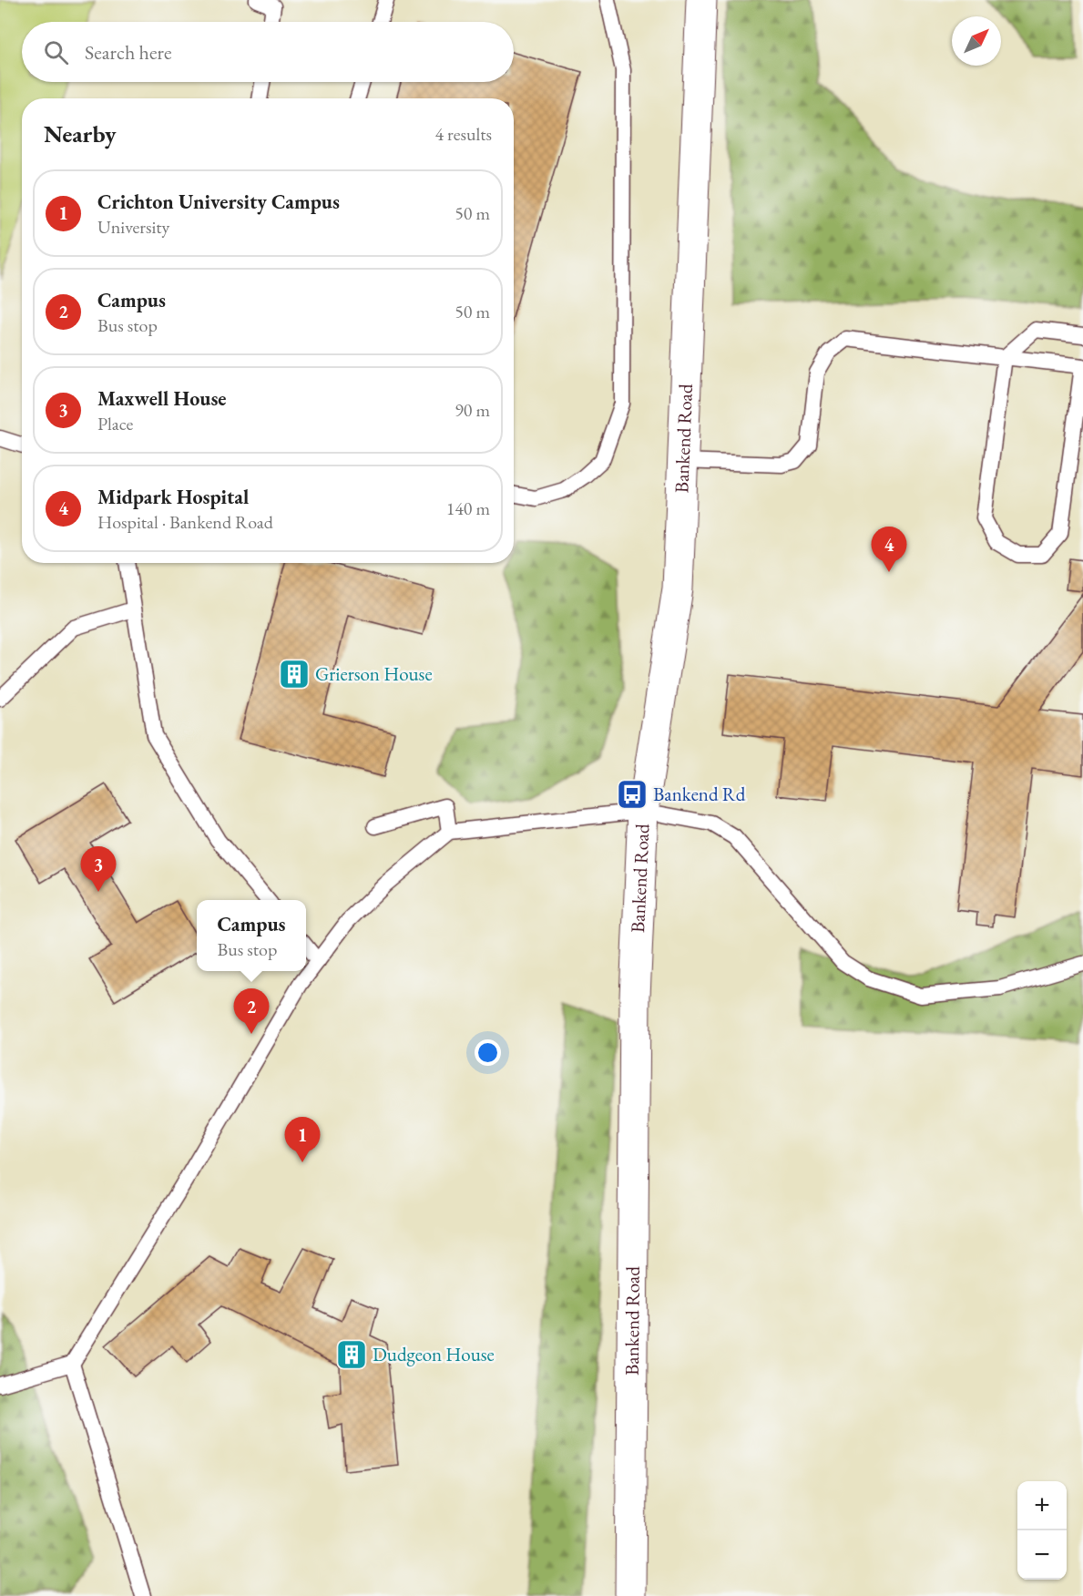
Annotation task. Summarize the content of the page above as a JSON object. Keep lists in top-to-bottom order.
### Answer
{
  "streets": {
    "street": ["Bankend Road"]
  },
  "places": {
    "building": ["Grierson House", "Dudgeon House"],
    "bus stop": ["Bankend Rd"]
  },
  "north": "top right",
  "page": {
    "search": "Search here",
    "heading": ["Nearby", "4 results"],
    "list": [
      {
        "mark": "1",
        "name": "Crichton University Campus",
        "note": "University",
        "value": "50 m"
      },
      {
        "mark": "2",
        "name": "Campus",
        "note": "Bus stop",
        "value": "50 m"
      },
      {
        "mark": "3",
        "name": "Maxwell House",
        "note": "Place",
        "value": "90 m"
      },
      {
        "mark": "4",
        "name": "Midpark Hospital",
        "note": "Hospital · Bankend Road",
        "value": "140 m"
      }
    ],
    "pins": [
      "4",
      "3",
      "2",
      "1"
    ],
    "popup": ["Campus", "Bus stop"],
    "map_buttons": ["+", "−"]
  }
}
